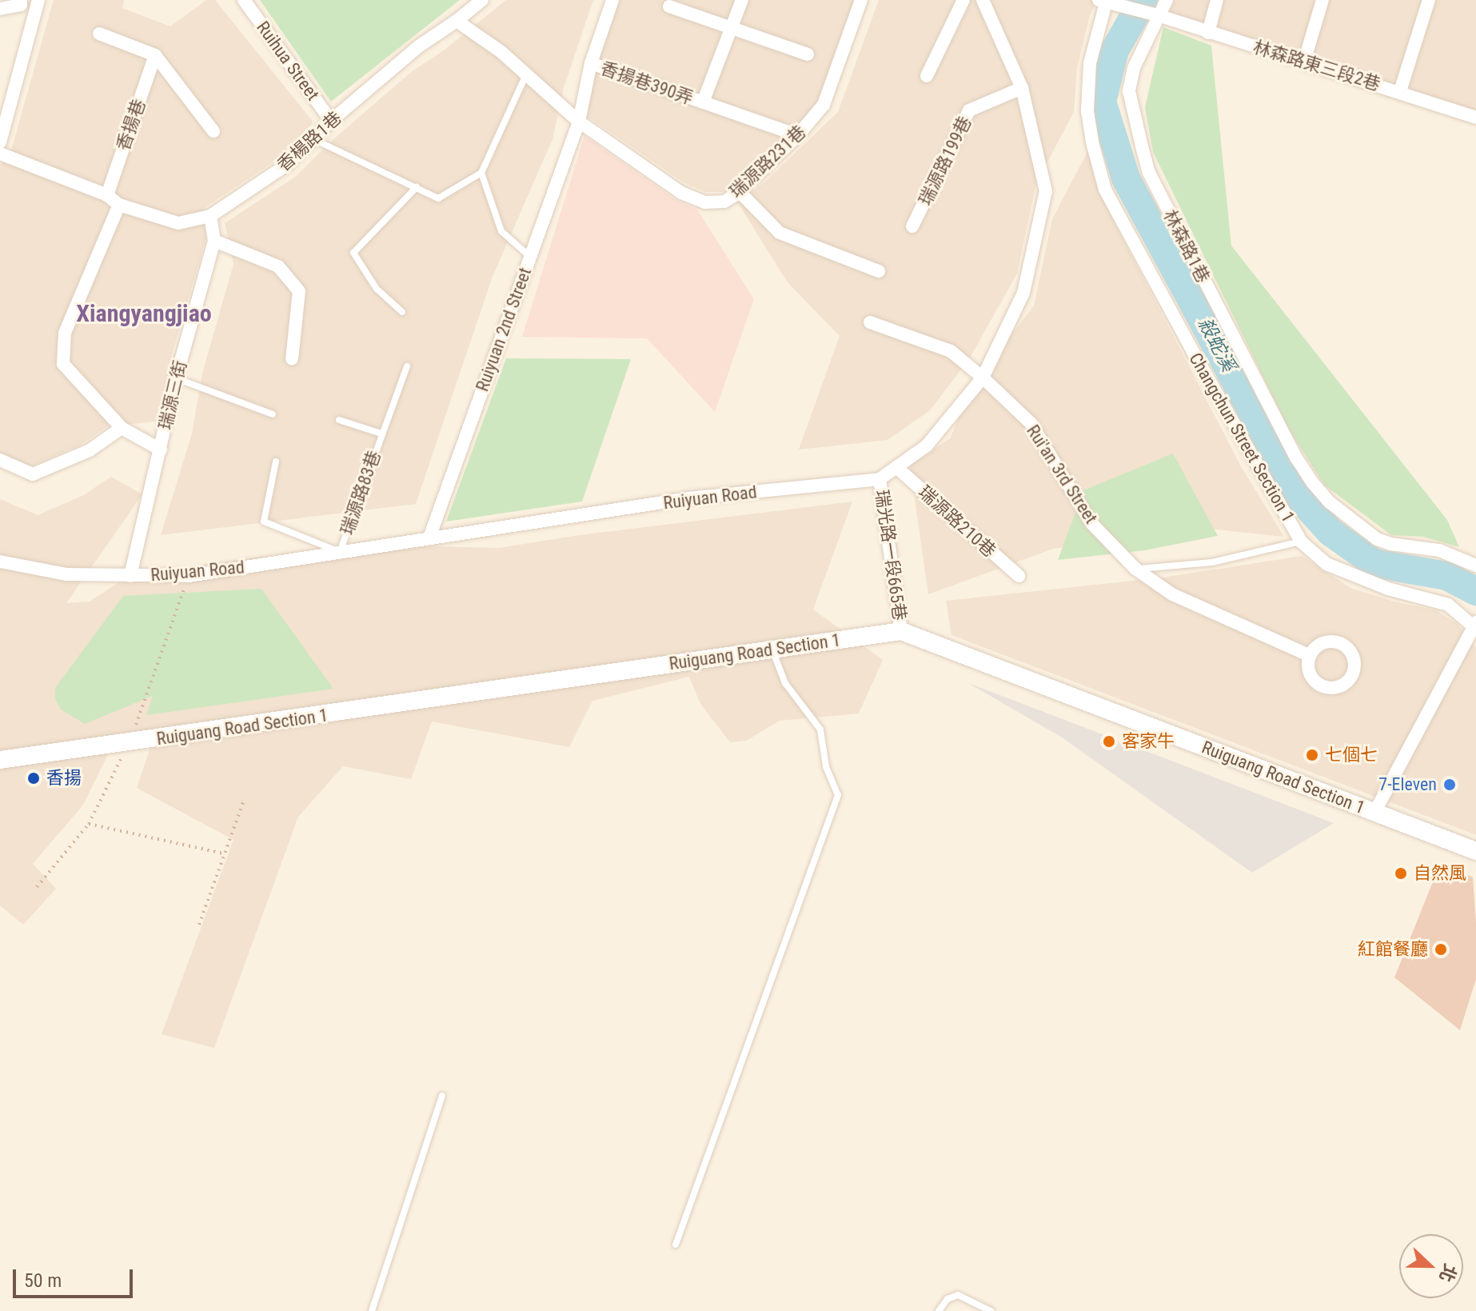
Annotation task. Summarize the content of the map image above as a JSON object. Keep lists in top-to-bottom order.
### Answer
{
  "streets": {
    "street": [
      "Ruihua Street",
      "林森路東三段2巷",
      "香揚巷390弄",
      "香揚巷",
      "香楊路1巷",
      "瑞源路199巷",
      "瑞源路231巷",
      "林森路1巷",
      "Ruiyuan 2nd Street",
      "瑞源三街",
      "Changchun Street Section 1",
      "Rui'an 3rd Street",
      "Ruiyuan Road",
      "瑞源路210巷",
      "瑞光路一段665巷",
      "Ruiguang Road Section 1"
    ],
    "lane": ["瑞源路83巷"]
  },
  "crossings": [
    ["Ruihua Street", "香楊路1巷"],
    ["林森路東三段2巷", "林森路1巷"],
    ["林森路東三段2巷", "Changchun Street Section 1"],
    ["香揚巷390弄", "瑞源路231巷"],
    ["香揚巷390弄", "Ruiyuan 2nd Street"],
    ["香揚巷", "香楊路1巷"],
    ["香楊路1巷", "瑞源三街"],
    ["瑞源路199巷", "Ruiyuan Road"],
    ["瑞源路231巷", "Ruiyuan 2nd Street"],
    ["Ruiyuan 2nd Street", "Ruiyuan Road"],
    ["瑞源三街", "Ruiyuan Road"],
    ["Rui'an 3rd Street", "Ruiyuan Road"],
    ["瑞源路83巷", "Ruiyuan Road"],
    ["Ruiyuan Road", "瑞源路210巷"],
    ["Ruiyuan Road", "瑞光路一段665巷"],
    ["瑞光路一段665巷", "Ruiguang Road Section 1"]
  ],
  "districts": ["Xiangyangjiao"],
  "water": ["殺蛇溪"],
  "places": [
    "客家牛",
    "七個七",
    "香揚",
    "7-Eleven",
    "自然風",
    "紅館餐廳"
  ],
  "scale_bar": "50 m",
  "north": "right"
}
